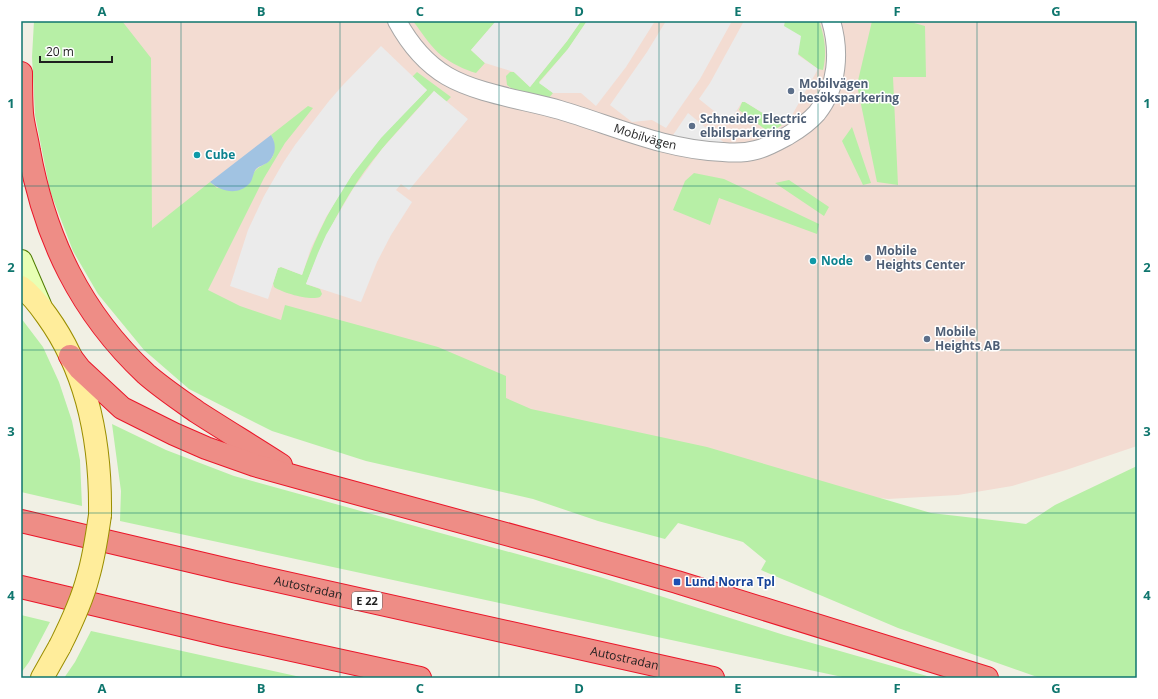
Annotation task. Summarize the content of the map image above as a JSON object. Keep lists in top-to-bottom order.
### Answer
{
  "streets": {
    "highway": ["Autostradan", "E 22"],
    "street": ["Mobilvägen"]
  },
  "places": {
    "other": [
      "Mobilvägen besöksparkering",
      "Schneider Electric elbilsparkering",
      "Cube",
      "Mobile Heights Center",
      "Node",
      "Mobile Heights AB"
    ],
    "transit": ["Lund Norra Tpl"]
  },
  "scale_bar": "20 m",
  "grid": {
    "columns": [
      "A",
      "B",
      "C",
      "D",
      "E",
      "F",
      "G"
    ],
    "rows": [
      "1",
      "2",
      "3",
      "4"
    ]
  }
}
